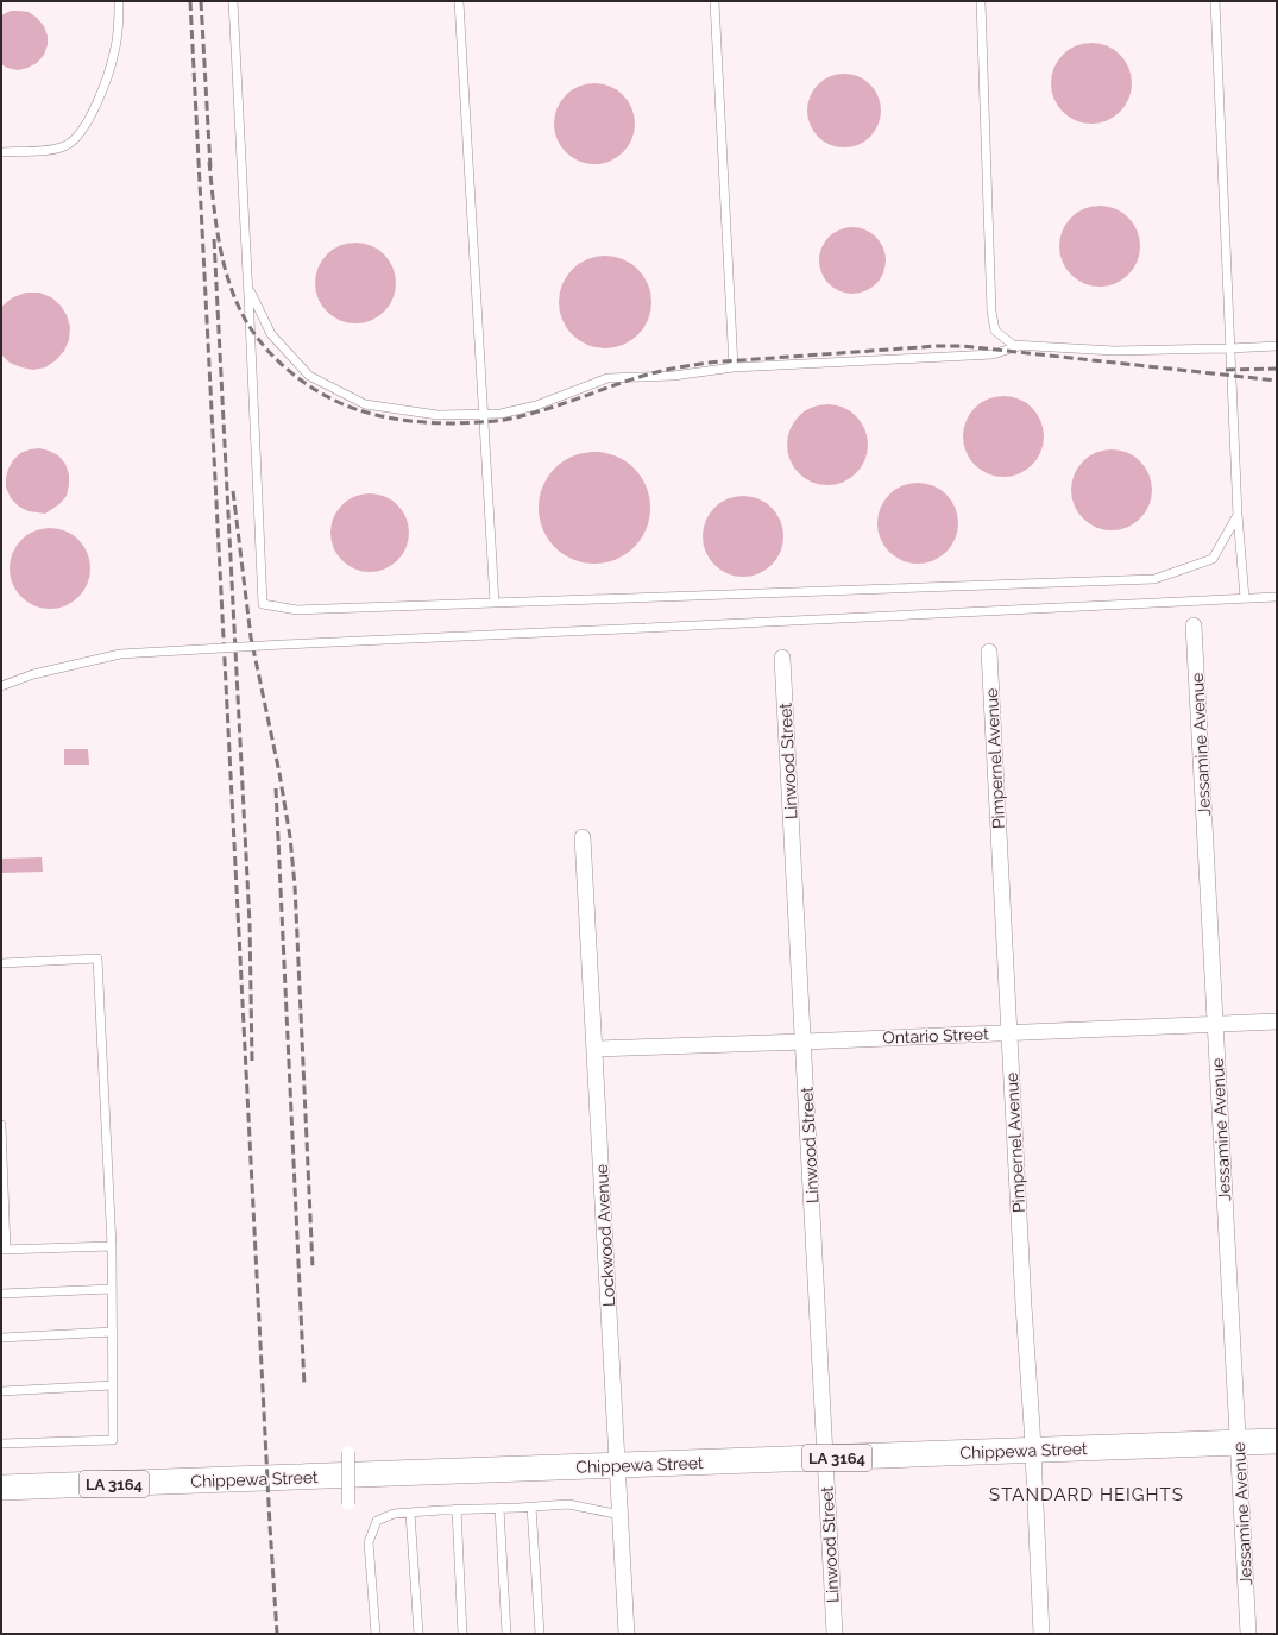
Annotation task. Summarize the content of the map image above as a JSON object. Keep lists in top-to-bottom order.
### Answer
{
  "streets": {
    "main road": ["Chippewa Street", "LA 3164"],
    "street": [
      "Jessamine Avenue",
      "Pimpernel Avenue",
      "Linwood Street",
      "Ontario Street",
      "Lockwood Avenue"
    ]
  },
  "crossings": [
    ["Jessamine Avenue", "Ontario Street"],
    ["Jessamine Avenue", "Chippewa Street"],
    ["Pimpernel Avenue", "Ontario Street"],
    ["Pimpernel Avenue", "Chippewa Street"],
    ["Linwood Street", "Ontario Street"],
    ["Linwood Street", "Chippewa Street"],
    ["Ontario Street", "Lockwood Avenue"],
    ["Lockwood Avenue", "Chippewa Street"]
  ],
  "districts": ["STANDARD HEIGHTS"]
}
